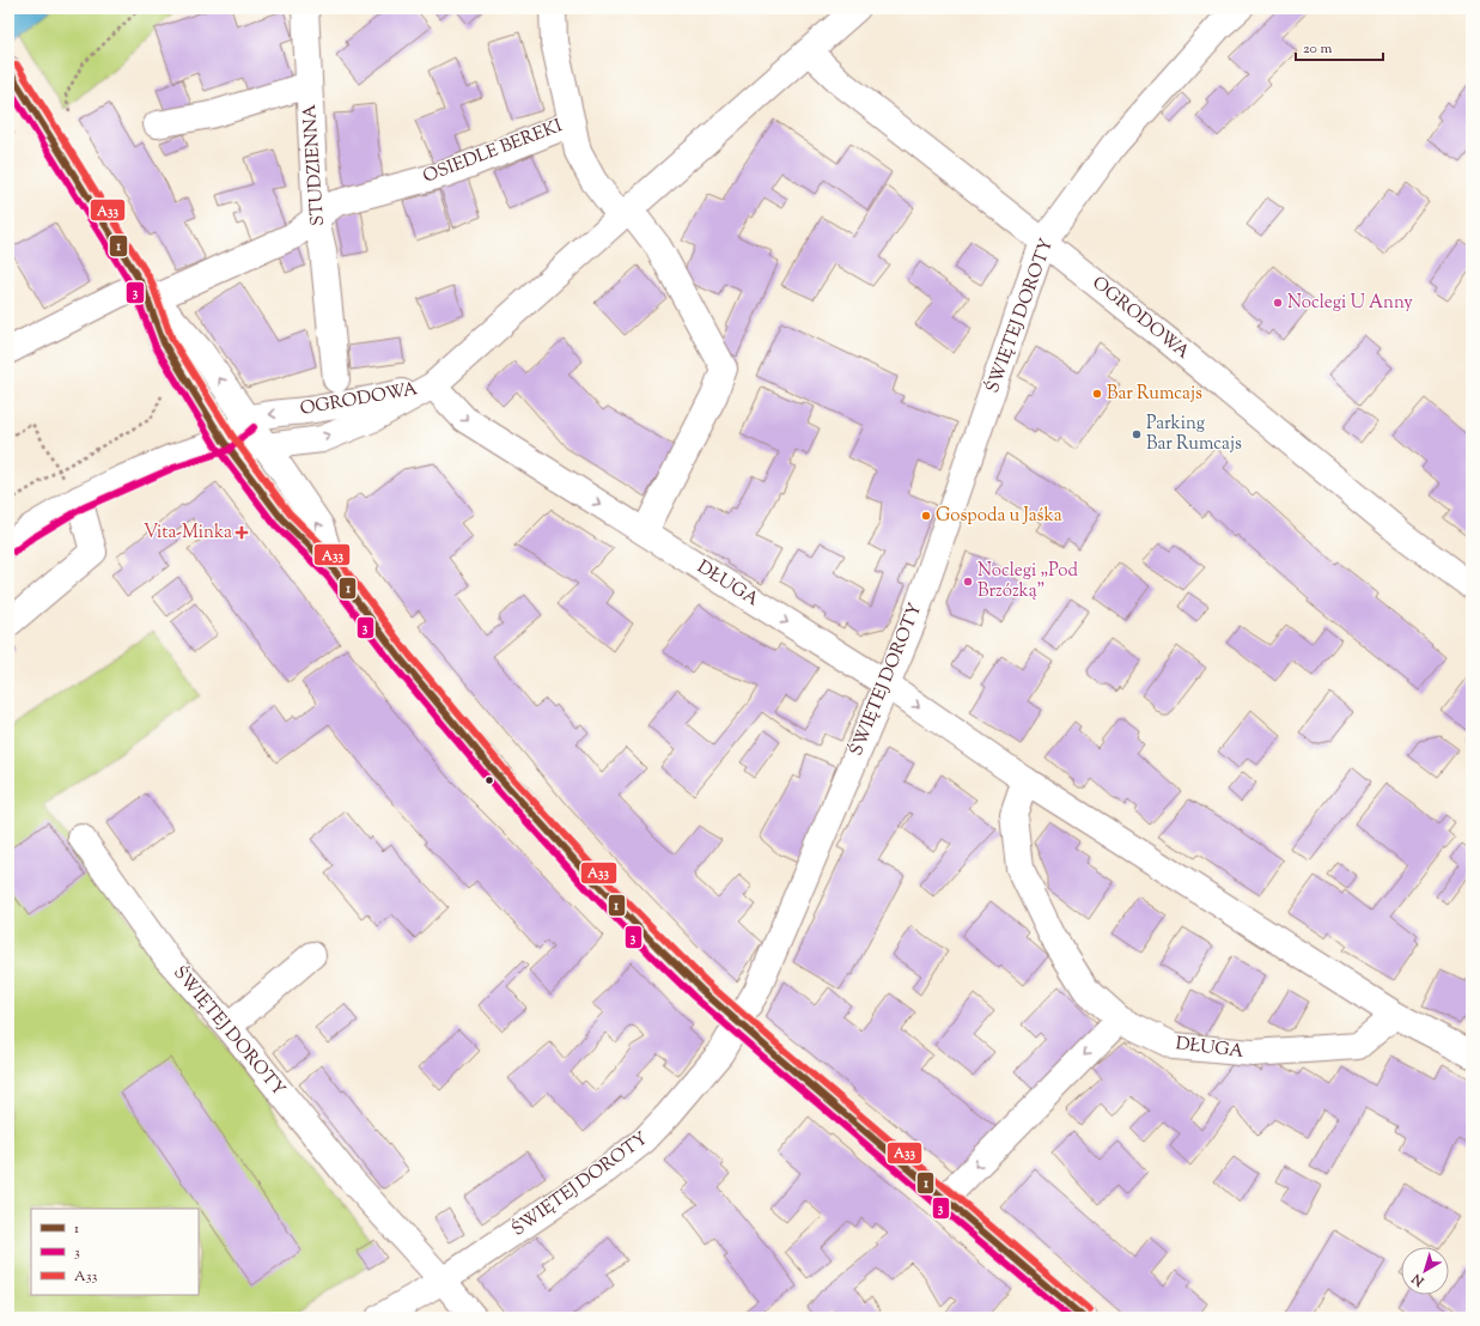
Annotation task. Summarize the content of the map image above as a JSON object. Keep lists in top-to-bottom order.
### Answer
{
  "streets": {
    "street": [
      "OSIEDLE BEREKI",
      "STUDZIENNA",
      "ŚWIĘTEJ DOROTY",
      "OGRODOWA",
      "DŁUGA"
    ]
  },
  "crossings": [
    ["OSIEDLE BEREKI", "STUDZIENNA"],
    ["OSIEDLE BEREKI", "DŁUGA"],
    ["ŚWIĘTEJ DOROTY", "OGRODOWA"],
    ["ŚWIĘTEJ DOROTY", "DŁUGA"],
    ["OGRODOWA", "DŁUGA"]
  ],
  "one_way": ["DŁUGA"],
  "places": {
    "other": [
      "Noclegi U Anny",
      "Bar Rumcajs",
      "Parking Bar Rumcajs",
      "Gospoda u Jaśka",
      "Noclegi „Pod Brzózką”"
    ],
    "health": ["Vita-Minka"]
  },
  "lines": ["transit line A33", "transit line 1", "transit line 3"],
  "legend": ["1", "3", "A33"],
  "scale_bar": "20 m",
  "north": "bottom left"
}
